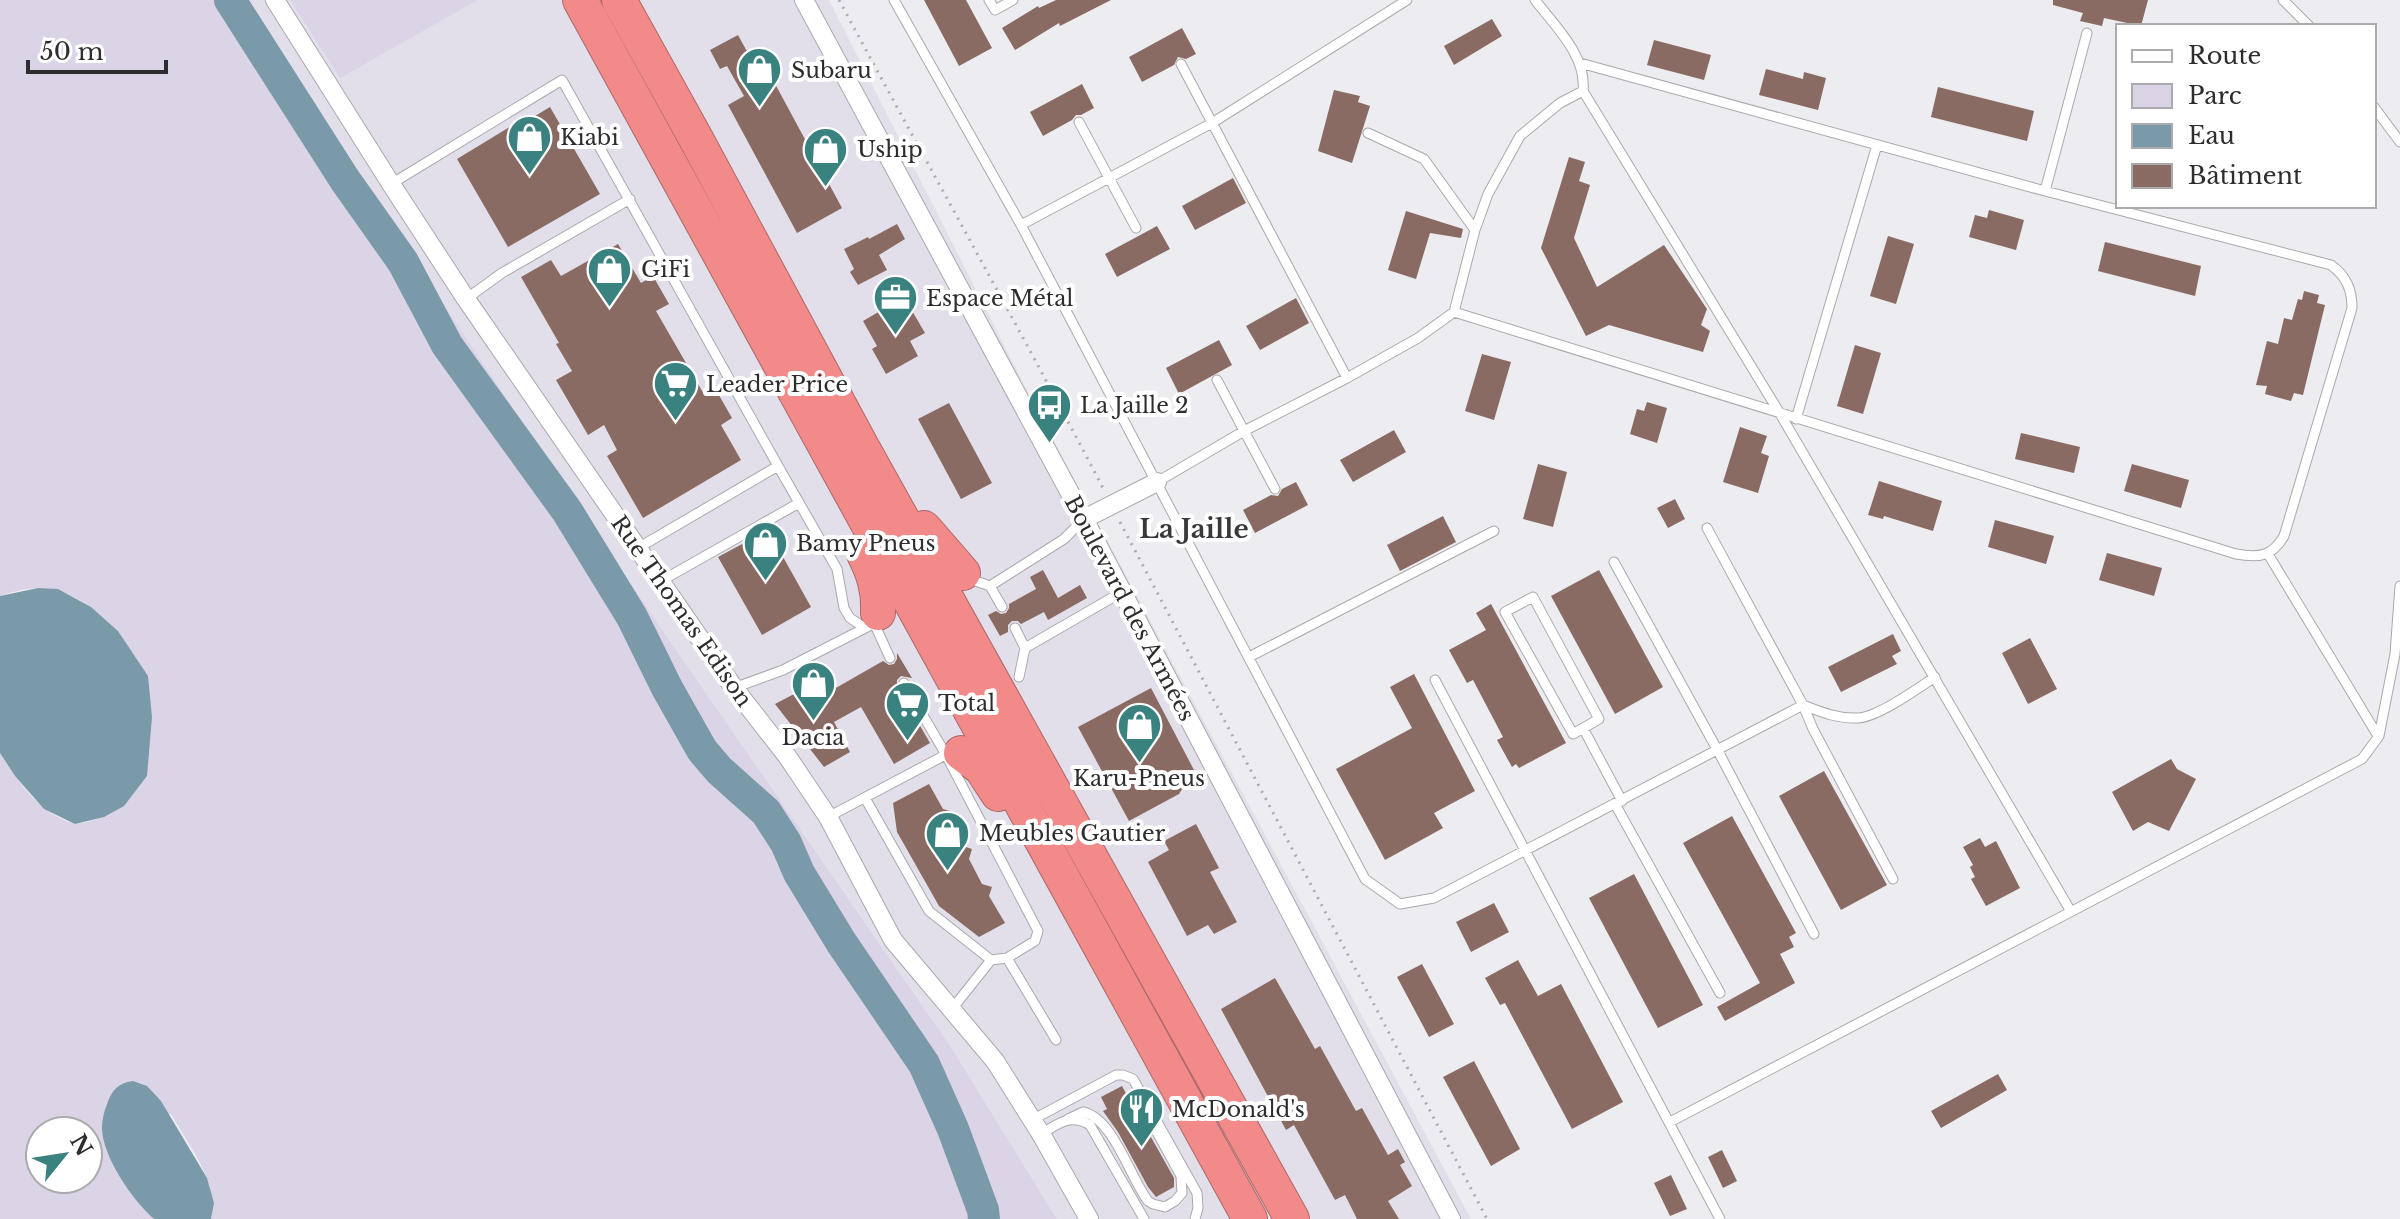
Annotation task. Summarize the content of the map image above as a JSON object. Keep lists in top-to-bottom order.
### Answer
{
  "streets": {
    "street": ["Boulevard des Armées", "Rue Thomas Edison"]
  },
  "districts": ["La Jaille"],
  "places": {
    "shop": [
      "Subaru",
      "Kiabi",
      "Uship",
      "GiFi",
      "Bamy Pneus",
      "Dacia",
      "Karu-Pneus",
      "Meubles Gautier"
    ],
    "office": ["Espace Métal"],
    "supermarket": ["Leader Price", "Total"],
    "bus stop": ["La Jaille 2"],
    "restaurant": ["McDonald's"]
  },
  "legend": [
    "Route",
    "Parc",
    "Eau",
    "Bâtiment"
  ],
  "scale_bar": "50 m",
  "north": "top right"
}
